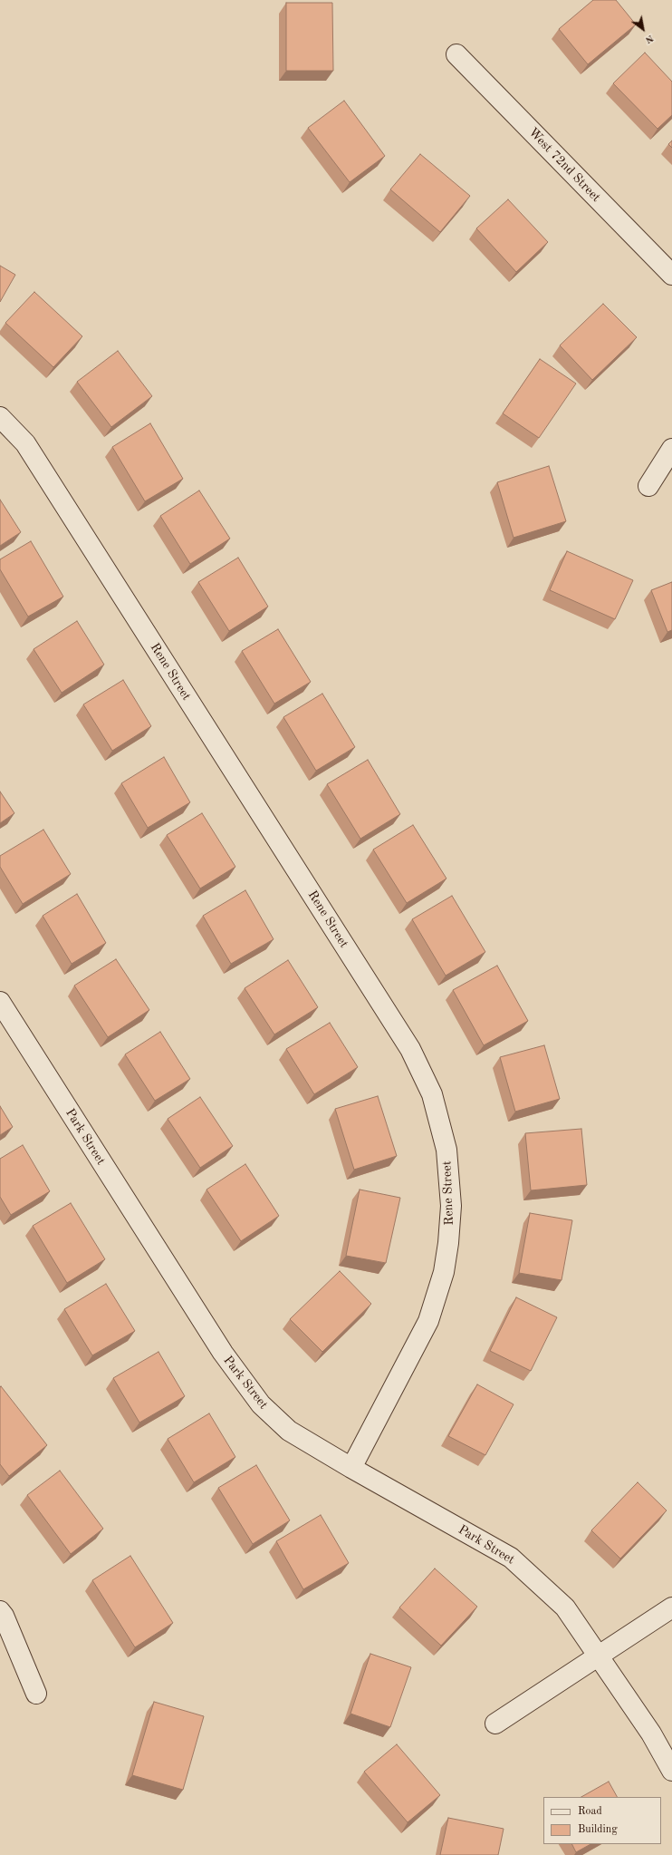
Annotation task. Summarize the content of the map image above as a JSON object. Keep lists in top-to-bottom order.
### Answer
{
  "streets": {
    "street": ["West 72nd Street", "Rene Street", "Park Street"]
  },
  "crossings": [
    ["Rene Street", "Park Street"]
  ],
  "legend": ["Road", "Building"],
  "north": "bottom right"
}
